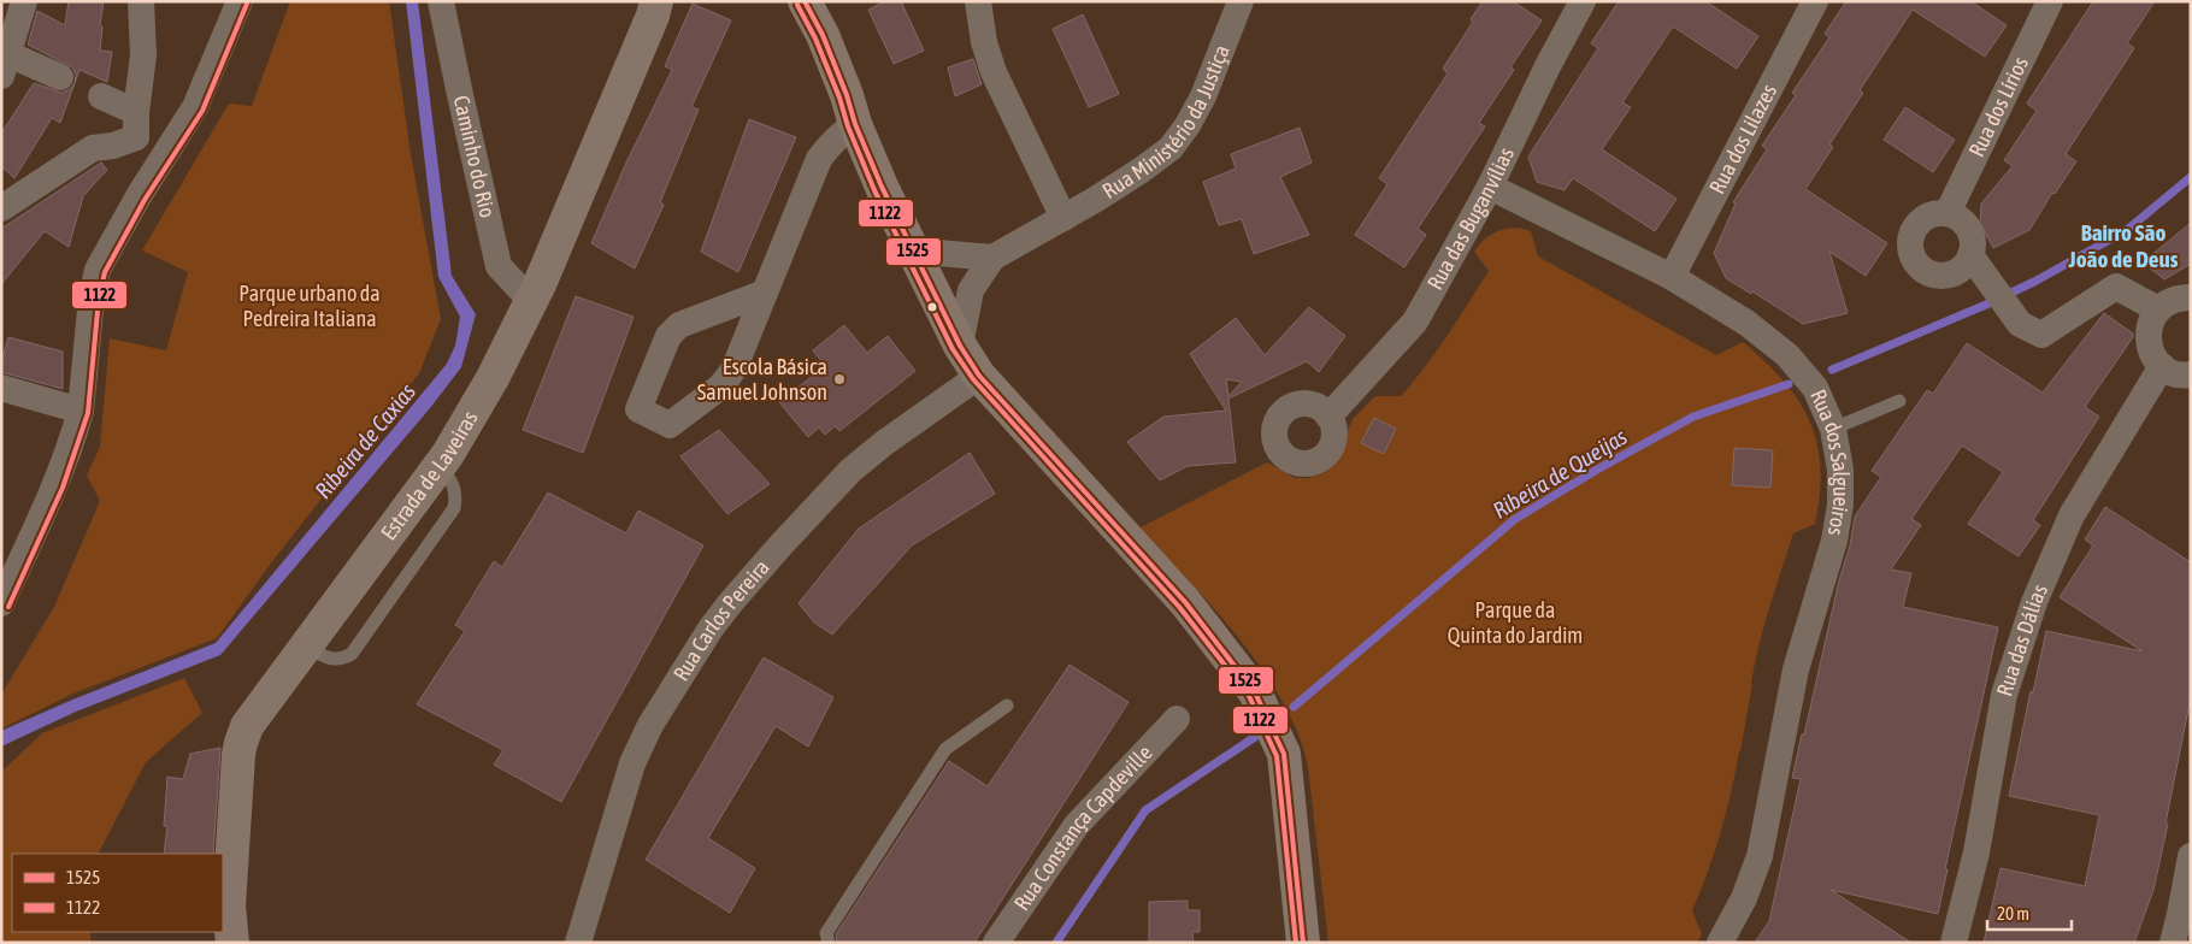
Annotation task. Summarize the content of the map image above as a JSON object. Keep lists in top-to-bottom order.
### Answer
{
  "streets": {
    "street": [
      "Rua dos Lírios",
      "Rua Ministério da Justiça",
      "Rua dos Lilazes",
      "Caminho do Rio",
      "Rua das Buganvílias",
      "Rua dos Salgueiros",
      "Estrada de Laveiras",
      "Rua Carlos Pereira",
      "Rua das Dálias",
      "Rua Constança Capdeville"
    ]
  },
  "crossings": [
    ["Rua dos Lilazes", "Rua dos Salgueiros"],
    ["Caminho do Rio", "Estrada de Laveiras"],
    ["Rua das Buganvílias", "Rua dos Salgueiros"]
  ],
  "districts": ["Bairro São João de Deus"],
  "water": ["Ribeira de Caxias", "Ribeira de Queijas"],
  "parks": ["Parque urbano da Pedreira Italiana", "Parque da Quinta do Jardim"],
  "places": ["Escola Básica Samuel Johnson"],
  "lines": ["transit line 1525", "transit line 1122"],
  "legend": ["1525", "1122"],
  "scale_bar": "20 m"
}
